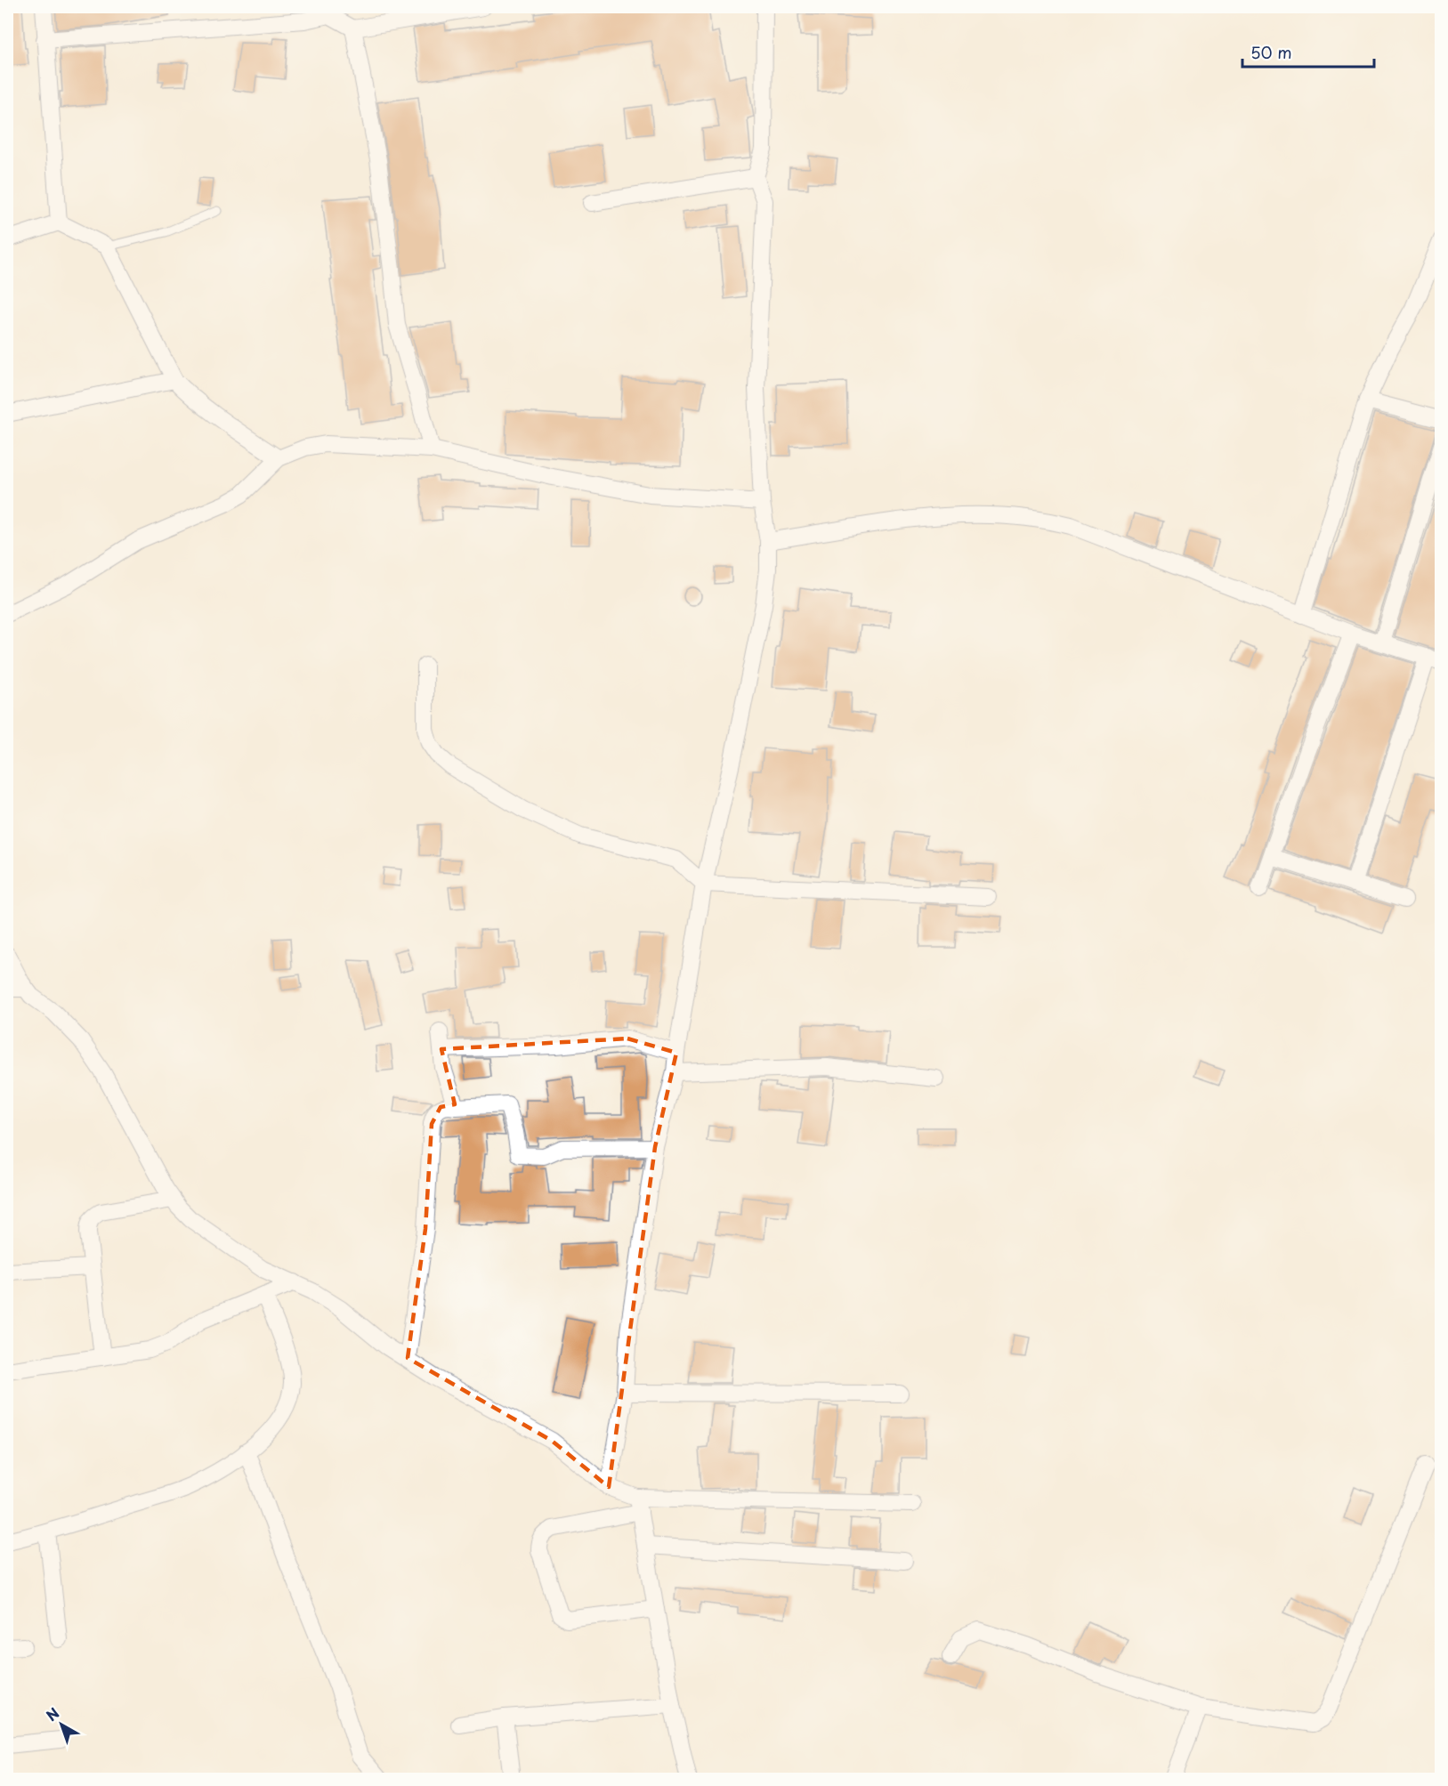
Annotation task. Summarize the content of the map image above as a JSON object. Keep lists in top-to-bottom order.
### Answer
{
  "scale_bar": "50 m",
  "north": "top left"
}
